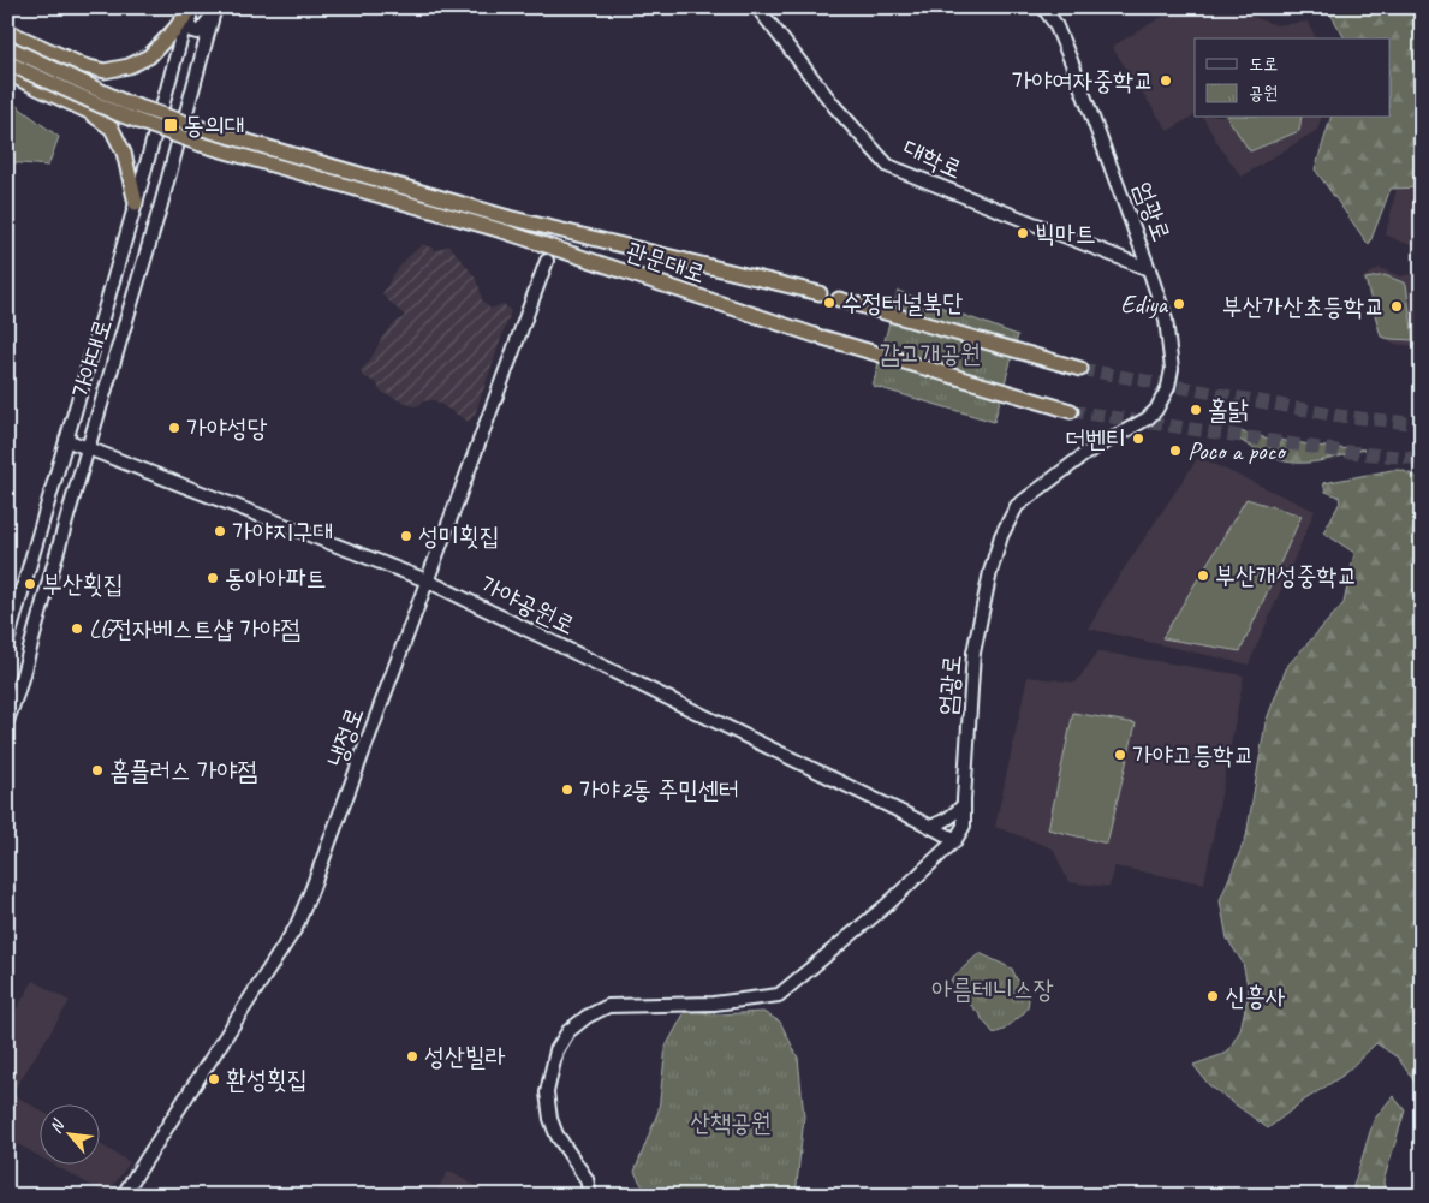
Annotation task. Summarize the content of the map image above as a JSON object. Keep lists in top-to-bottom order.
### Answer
{
  "streets": {
    "highway": ["관문대로"],
    "main road": [
      "대학로",
      "엄광로",
      "가야대로",
      "가야공원로",
      "냉정로"
    ]
  },
  "crossings": [
    ["대학로", "엄광로"],
    ["엄광로", "가야공원로"],
    ["가야대로", "가야공원로"],
    ["가야공원로", "냉정로"]
  ],
  "parks": ["감고개공원", "아름테니스장", "산책공원"],
  "places": {
    "other": [
      "가야여자중학교",
      "빅마트",
      "수정터널북단",
      "Ediya",
      "부산가산초등학교",
      "홀닭",
      "가야성당",
      "더벤티",
      "Poco a poco",
      "가야지구대",
      "성미횟집",
      "부산개성중학교",
      "동아아파트",
      "부산횟집",
      "LG전자베스트샵 가야점",
      "가야고등학교",
      "홈플러스 가야점",
      "가야2동 주민센터",
      "신흥사",
      "성산빌라",
      "환성횟집"
    ],
    "transit": ["동의대"]
  },
  "legend": ["도로", "공원"],
  "north": "top left"
}
